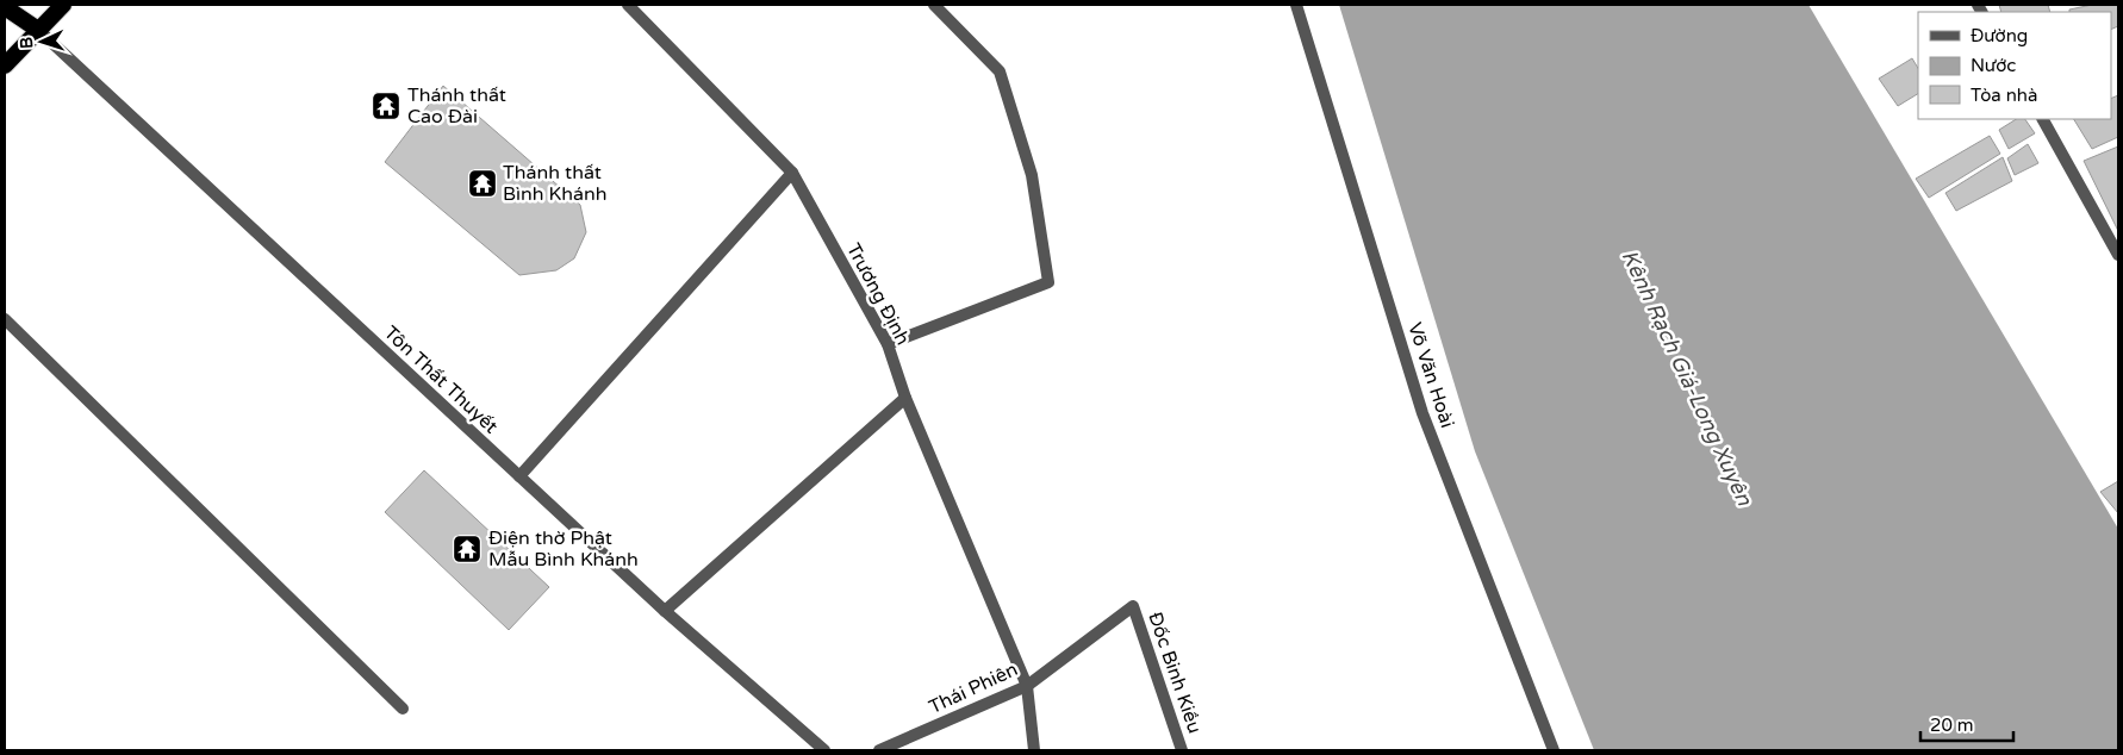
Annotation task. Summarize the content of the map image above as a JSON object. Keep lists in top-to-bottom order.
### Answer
{
  "streets": {
    "street": [
      "Trương Định",
      "Võ Văn Hoài",
      "Tôn Thất Thuyết",
      "Đốc Binh Kiều",
      "Thái Phiên"
    ]
  },
  "crossings": [
    ["Trương Định", "Thái Phiên"],
    ["Đốc Binh Kiều", "Thái Phiên"]
  ],
  "water": ["Kênh Rạch Giá-Long Xuyên"],
  "places": {
    "temple": ["Thánh thất Cao Đài", "Thánh thất Bình Khánh", "Điện thờ Phật Mẫu Bình Khánh"]
  },
  "legend": ["Đường", "Nước", "Tòa nhà"],
  "scale_bar": "20 m",
  "north": "left"
}
